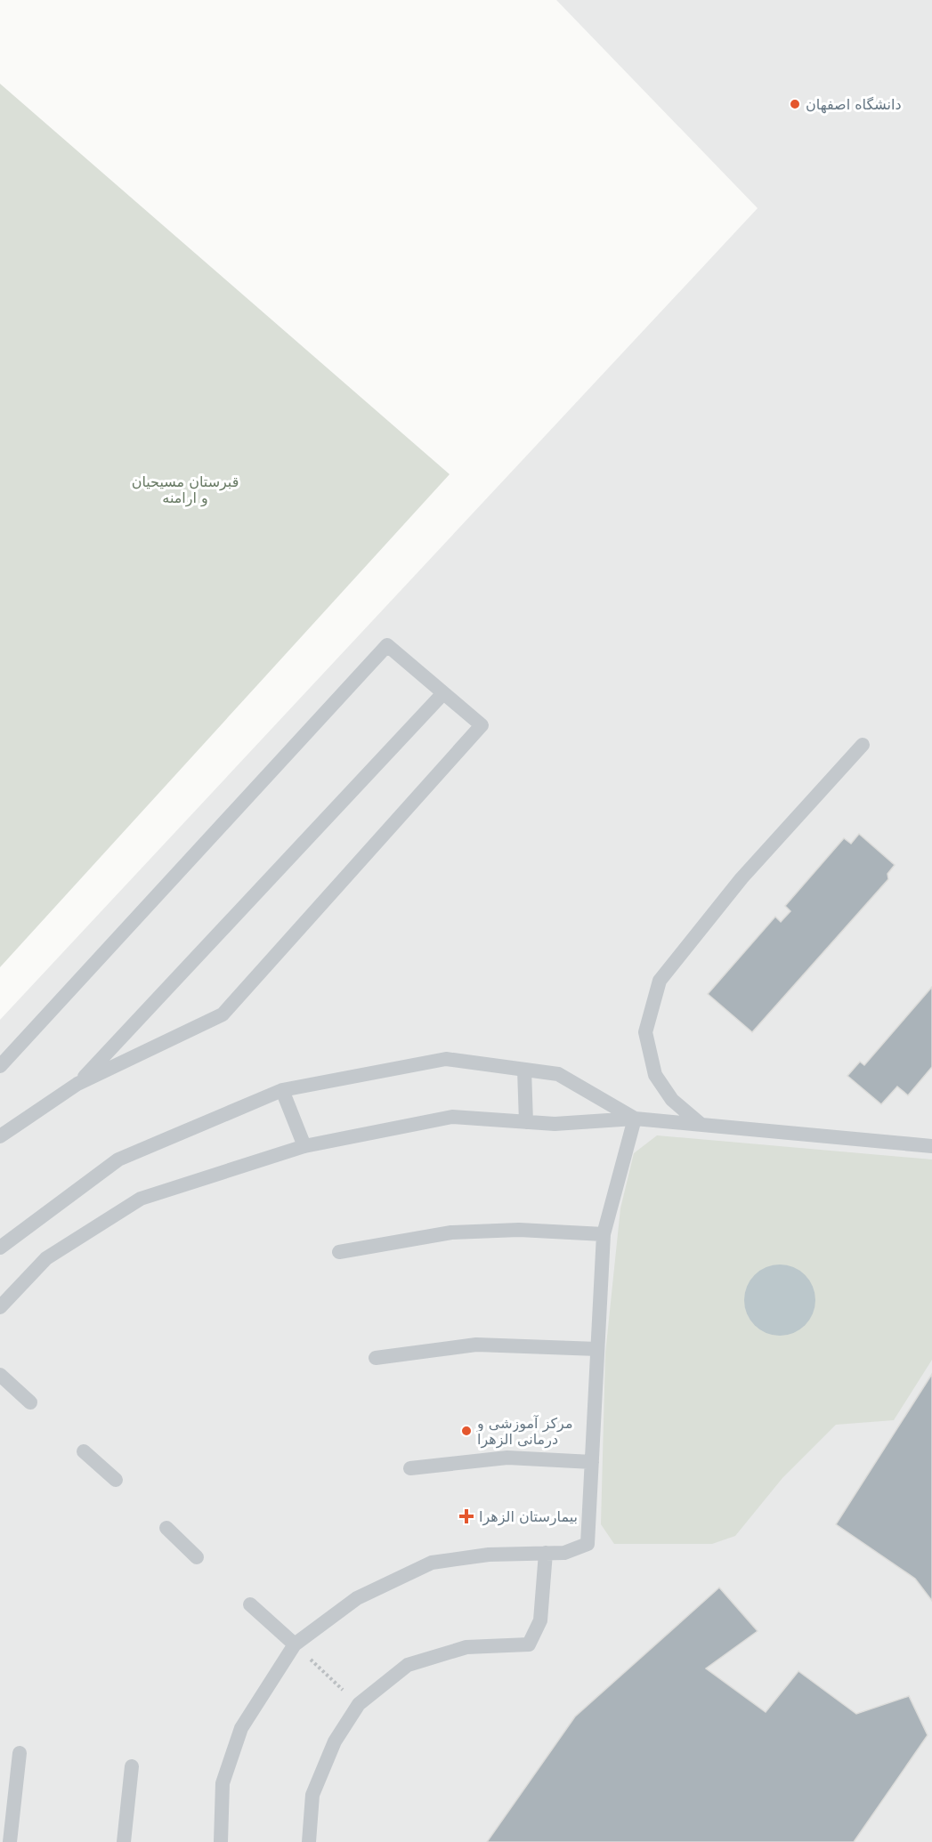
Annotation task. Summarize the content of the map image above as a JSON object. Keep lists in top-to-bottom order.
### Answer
{
  "parks": ["قبرستان مسیحیان و ارامنه"],
  "places": {
    "other": ["دانشگاه اصفهان", "مرکز آموزشی و درمانی الزهرا"],
    "health": ["بیمارستان الزهرا"]
  }
}
